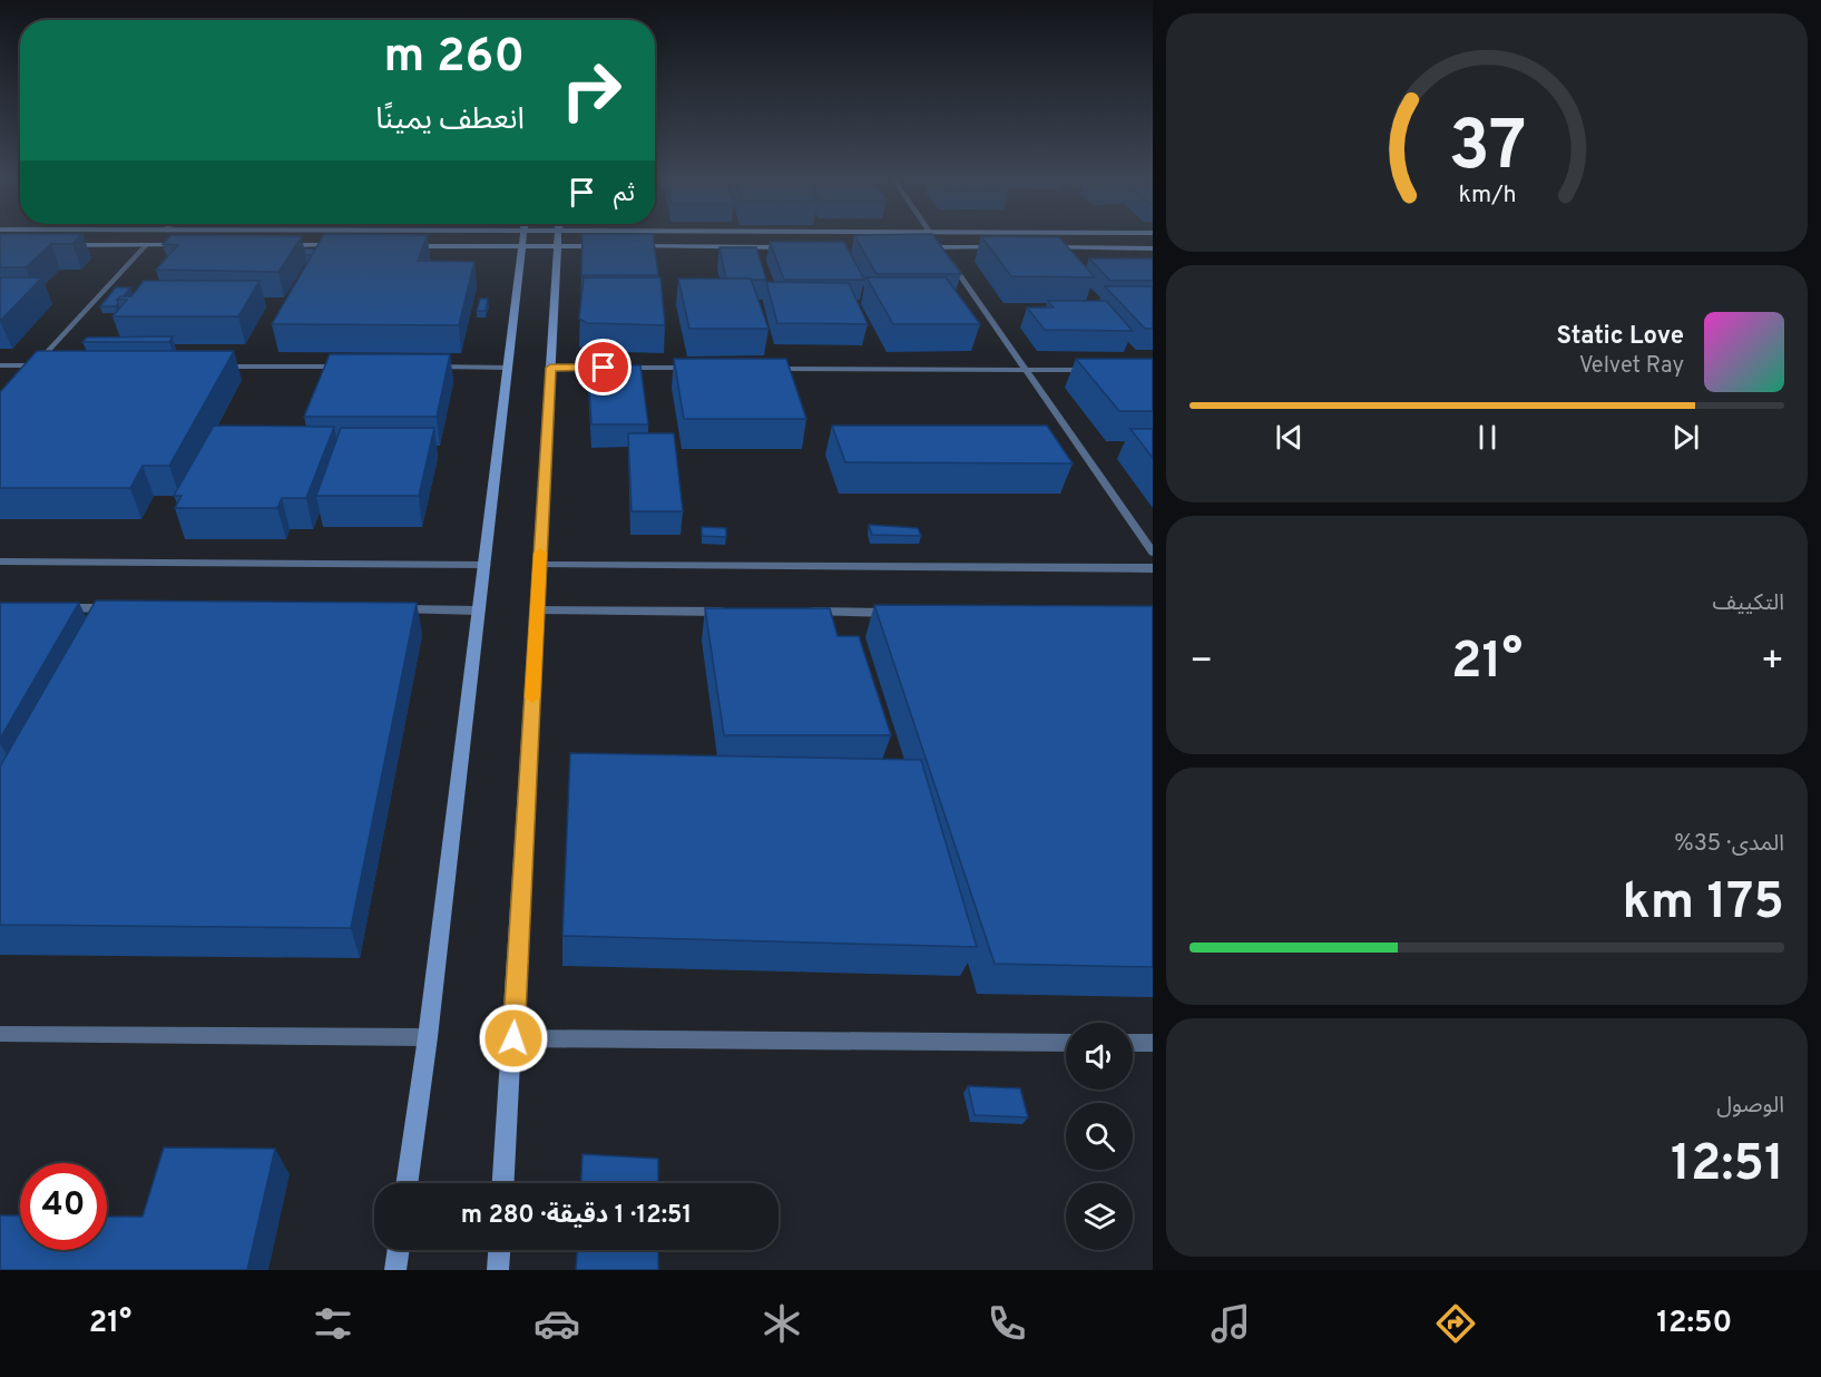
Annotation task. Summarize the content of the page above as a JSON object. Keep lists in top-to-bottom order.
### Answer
{
  "page": {
    "turn": ["260 m", "انعطف يمينًا"],
    "then": "ثم",
    "song": ["Static Love", "Velvet Ray"],
    "tile": [
      "التكييف",
      ["المدى · 35%", "175 km"],
      ["الوصول", "12:51"]
    ],
    "heat": ["−", "21°", "+"],
    "limit": "40",
    "trip": "12:51 · 1 دقيقة · 280 m",
    "tabs": ["12:50", "21°"],
    "gauge": ["37", "km/h"]
  }
}
